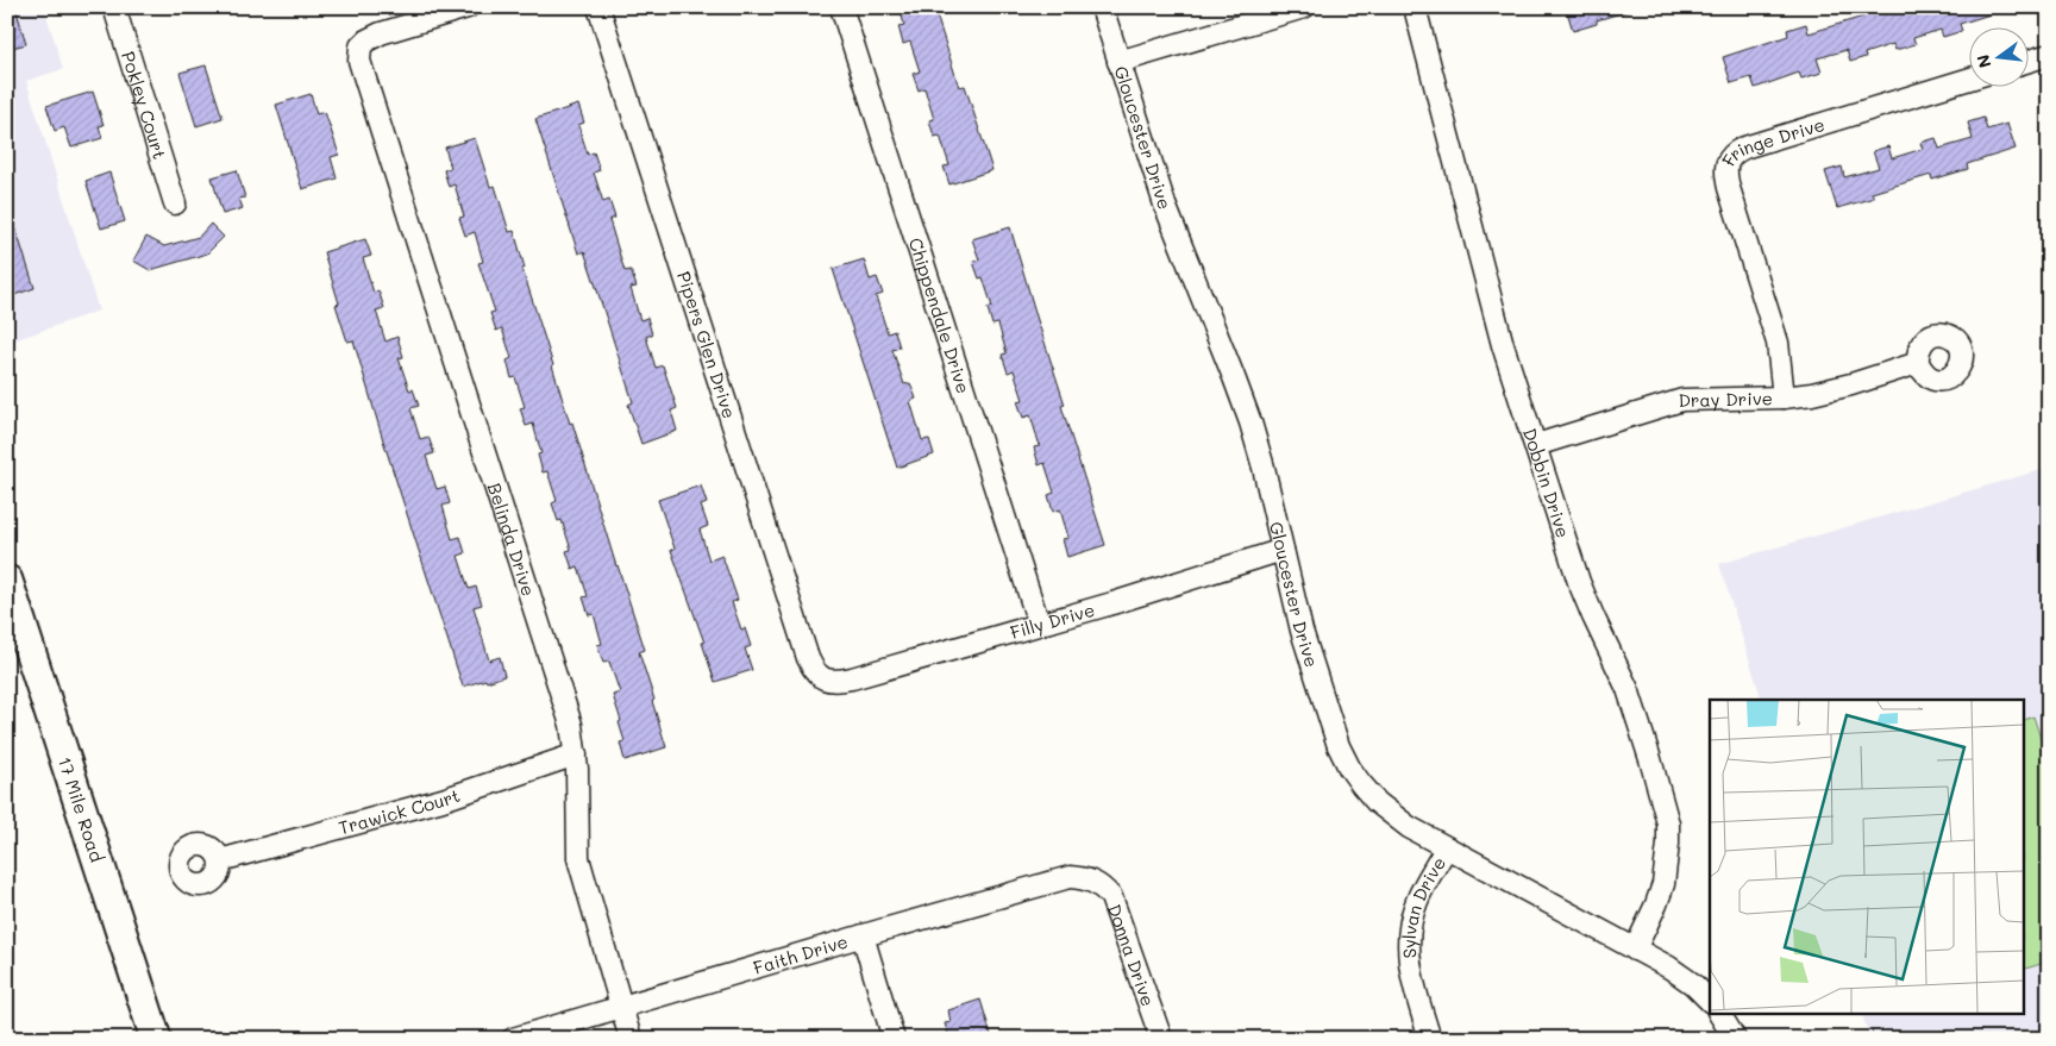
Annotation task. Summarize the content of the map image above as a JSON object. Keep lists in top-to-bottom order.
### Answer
{
  "streets": {
    "main road": ["17 Mile Road"],
    "street": [
      "Pokley Court",
      "Gloucester Drive",
      "Fringe Drive",
      "Chippendale Drive",
      "Pipers Glen Drive",
      "Dray Drive",
      "Dobbin Drive",
      "Belinda Drive",
      "Filly Drive",
      "Trawick Court",
      "Sylvan Drive",
      "Faith Drive",
      "Donna Drive"
    ]
  },
  "crossings": [
    ["Gloucester Drive", "Dobbin Drive"],
    ["Gloucester Drive", "Filly Drive"],
    ["Gloucester Drive", "Sylvan Drive"],
    ["Fringe Drive", "Dray Drive"],
    ["Chippendale Drive", "Filly Drive"],
    ["Pipers Glen Drive", "Filly Drive"],
    ["Dray Drive", "Dobbin Drive"],
    ["Belinda Drive", "Trawick Court"],
    ["Belinda Drive", "Faith Drive"],
    ["Faith Drive", "Donna Drive"]
  ],
  "north": "left"
}
